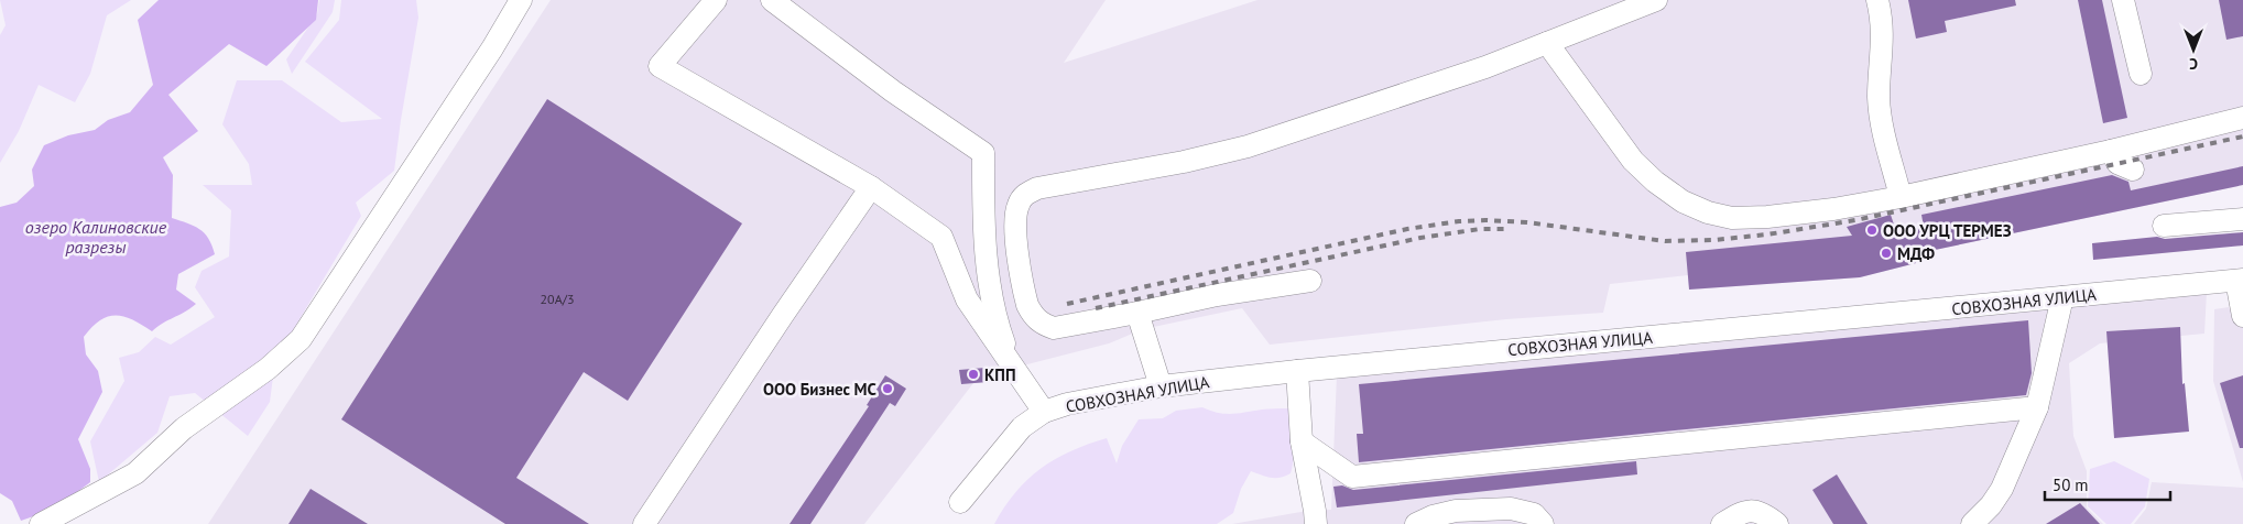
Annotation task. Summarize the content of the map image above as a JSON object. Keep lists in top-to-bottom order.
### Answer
{
  "streets": {
    "street": ["СОВХОЗНАЯ УЛИЦА"]
  },
  "water": ["озеро Калиновские разрезы"],
  "places": [
    "ООО УРЦ ТЕРМЕЗ",
    "МДФ",
    "КПП",
    "ООО Бизнес МС"
  ],
  "house_numbers": ["20А/3"],
  "scale_bar": "50 m",
  "north": "bottom"
}
